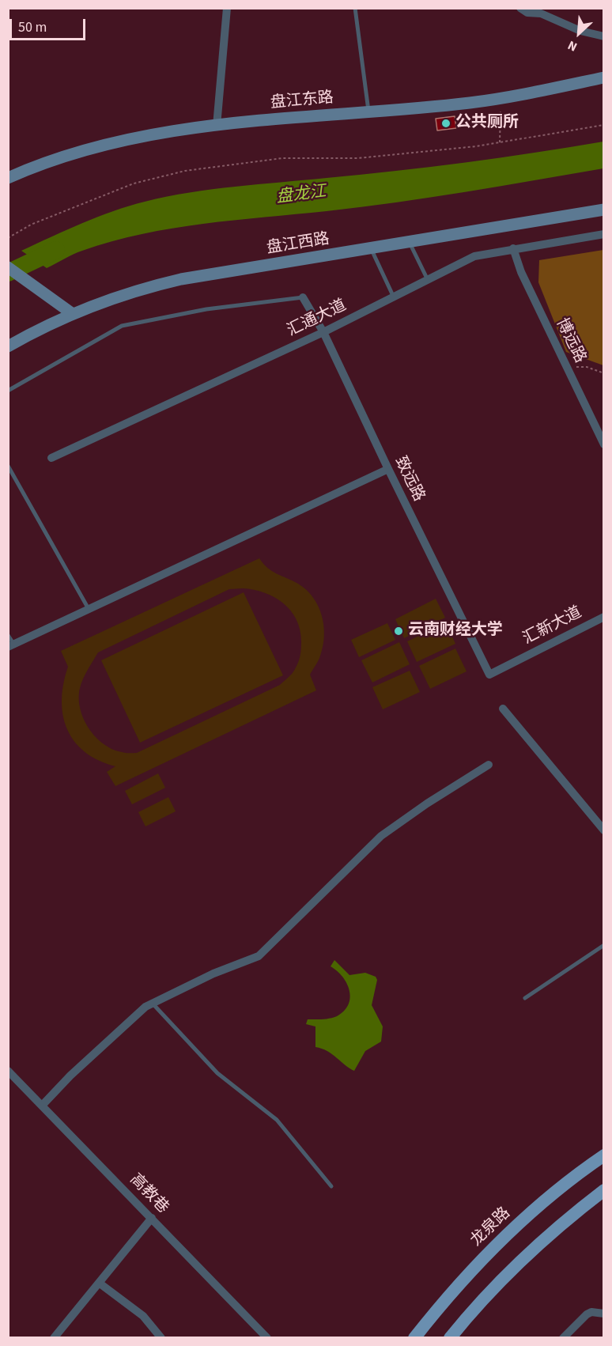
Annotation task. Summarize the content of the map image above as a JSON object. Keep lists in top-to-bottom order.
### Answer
{
  "streets": {
    "main road": ["龙泉路"],
    "street": [
      "盘江东路",
      "盘江西路",
      "汇通大道",
      "博远路",
      "致远路",
      "汇新大道",
      "高教巷"
    ]
  },
  "crossings": [
    ["汇通大道", "博远路"],
    ["汇通大道", "致远路"],
    ["致远路", "汇新大道"]
  ],
  "water": ["盘龙江"],
  "places": ["公共厕所", "云南财经大学"],
  "scale_bar": "50 m",
  "north": "bottom left"
}
